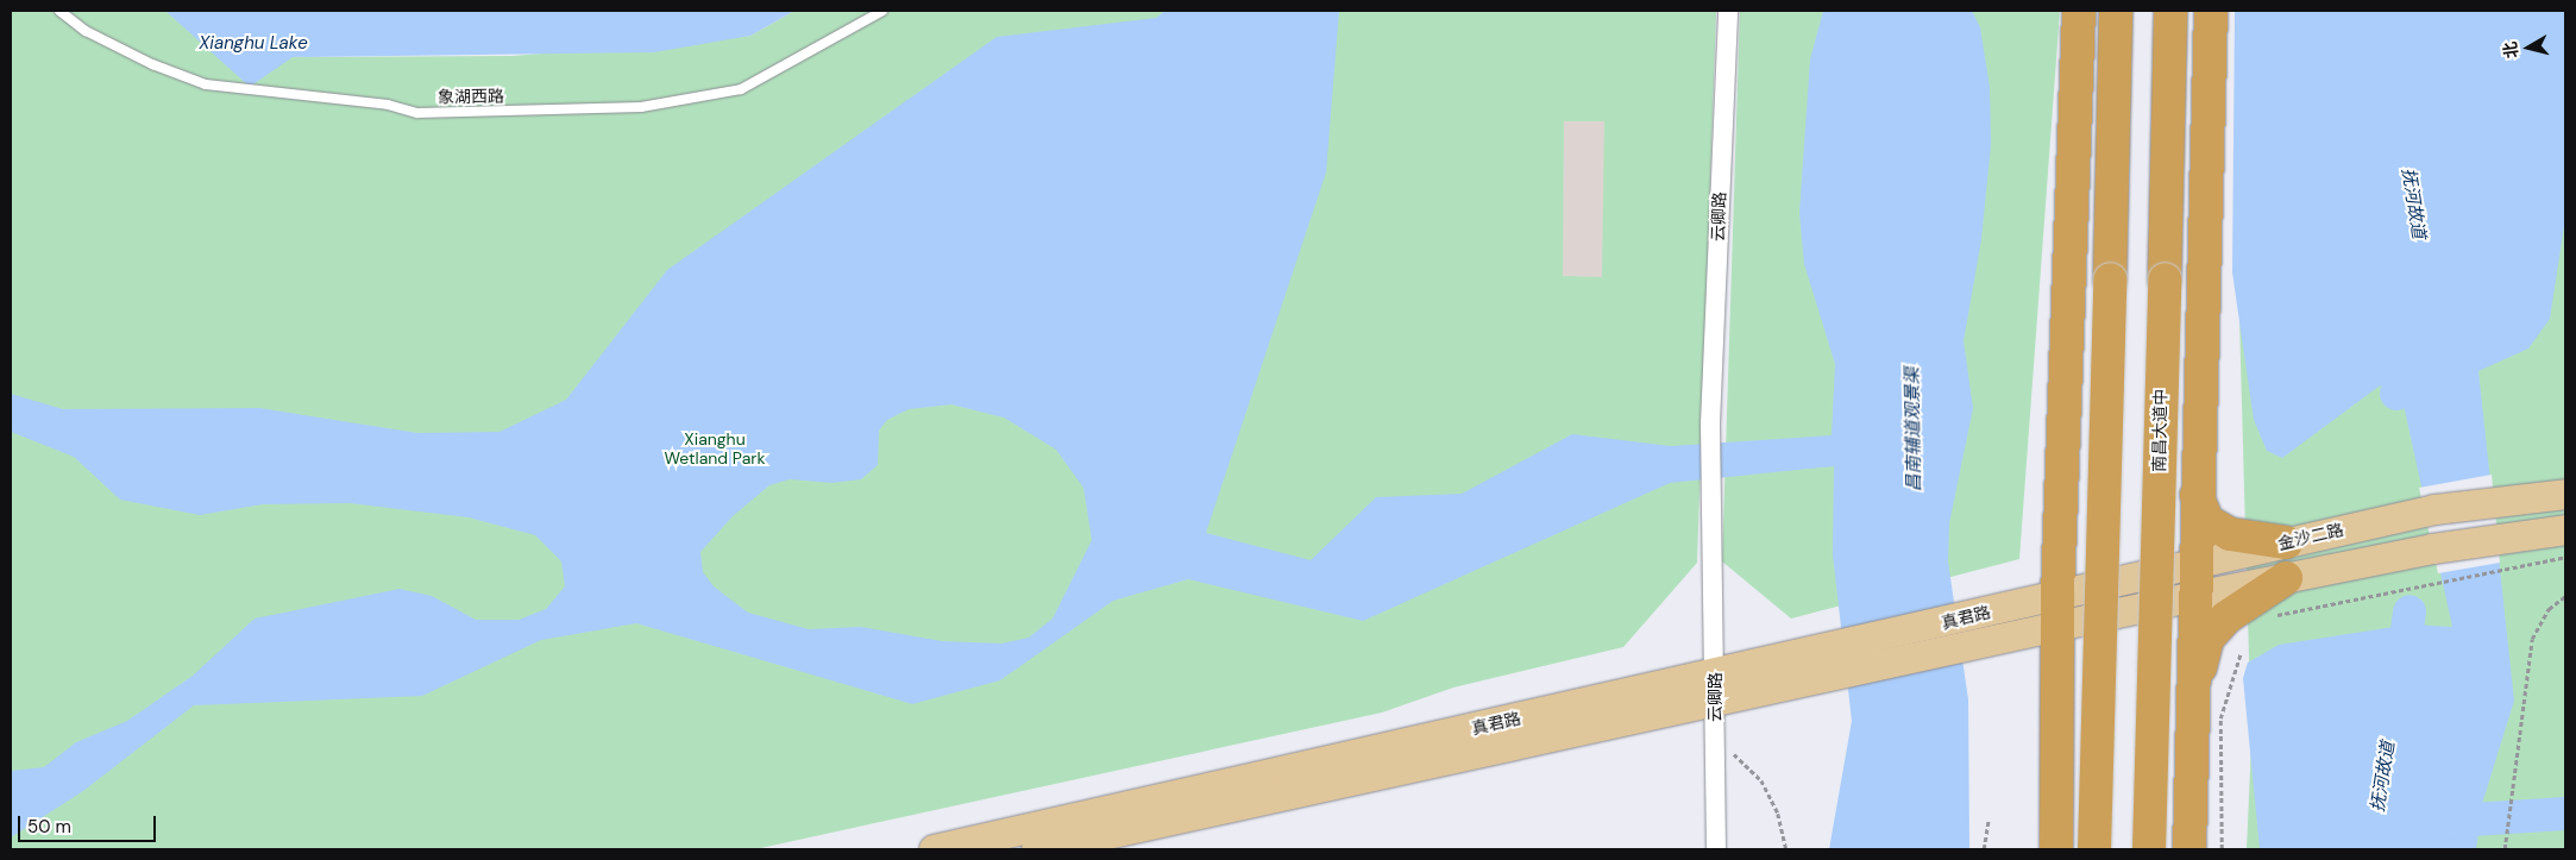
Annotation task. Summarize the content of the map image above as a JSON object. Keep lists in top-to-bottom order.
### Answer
{
  "streets": {
    "highway": ["南昌大道中"],
    "main road": ["金沙二路", "真君路"],
    "street": ["云卿路"],
    "lane": ["象湖西路"]
  },
  "crossings": [
    ["云卿路", "真君路"],
    ["金沙二路", "真君路"]
  ],
  "water": ["Xianghu Lake", "抚河故道", "昌南辅道观景渠"],
  "parks": ["Xianghu Wetland Park"],
  "scale_bar": "50 m",
  "north": "left"
}
